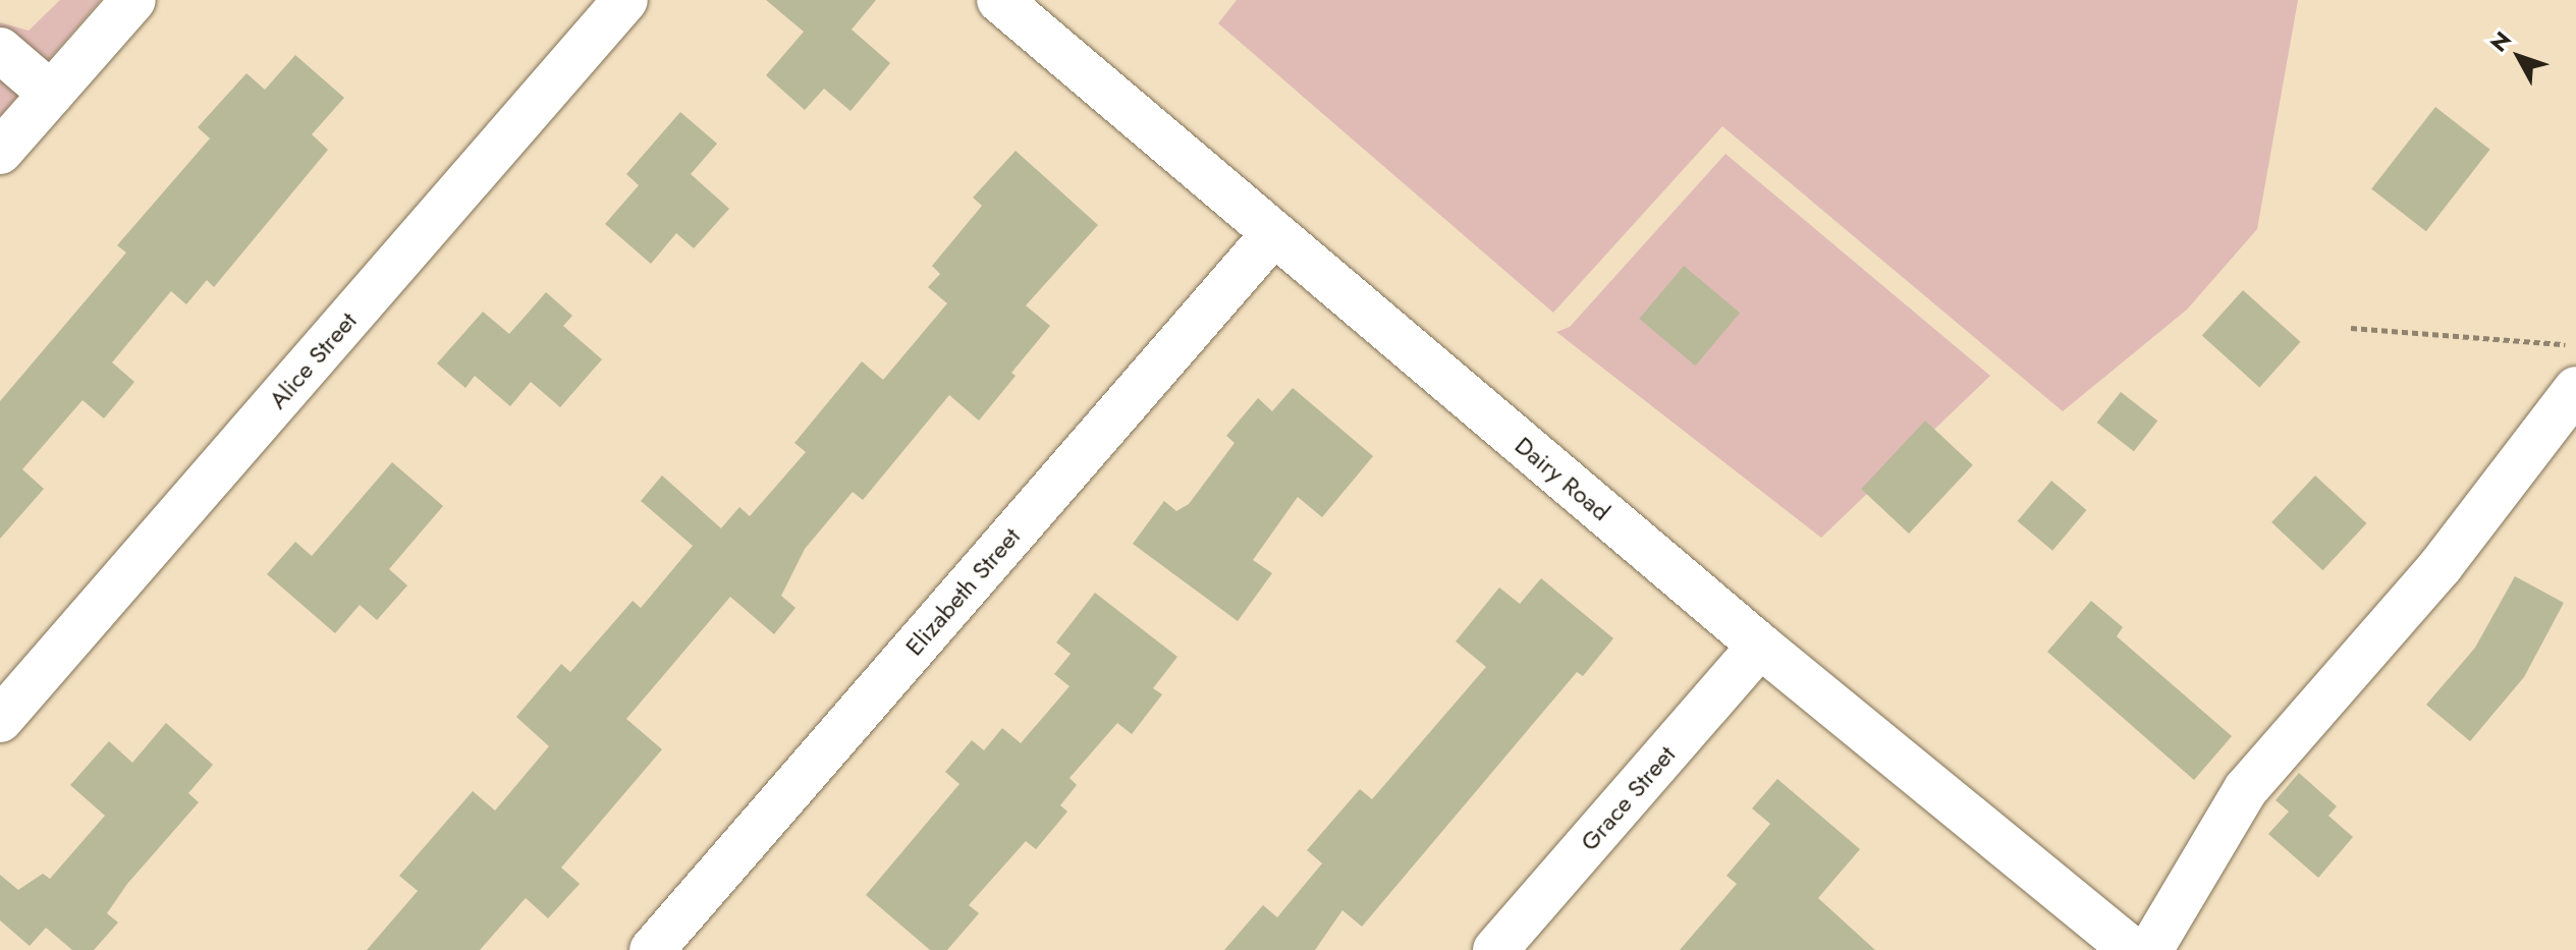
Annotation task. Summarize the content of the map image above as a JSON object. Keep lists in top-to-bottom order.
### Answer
{
  "streets": {
    "street": [
      "Alice Street",
      "Dairy Road",
      "Elizabeth Street",
      "Grace Street"
    ]
  },
  "crossings": [
    ["Dairy Road", "Elizabeth Street"],
    ["Dairy Road", "Grace Street"]
  ],
  "north": "top left"
}
